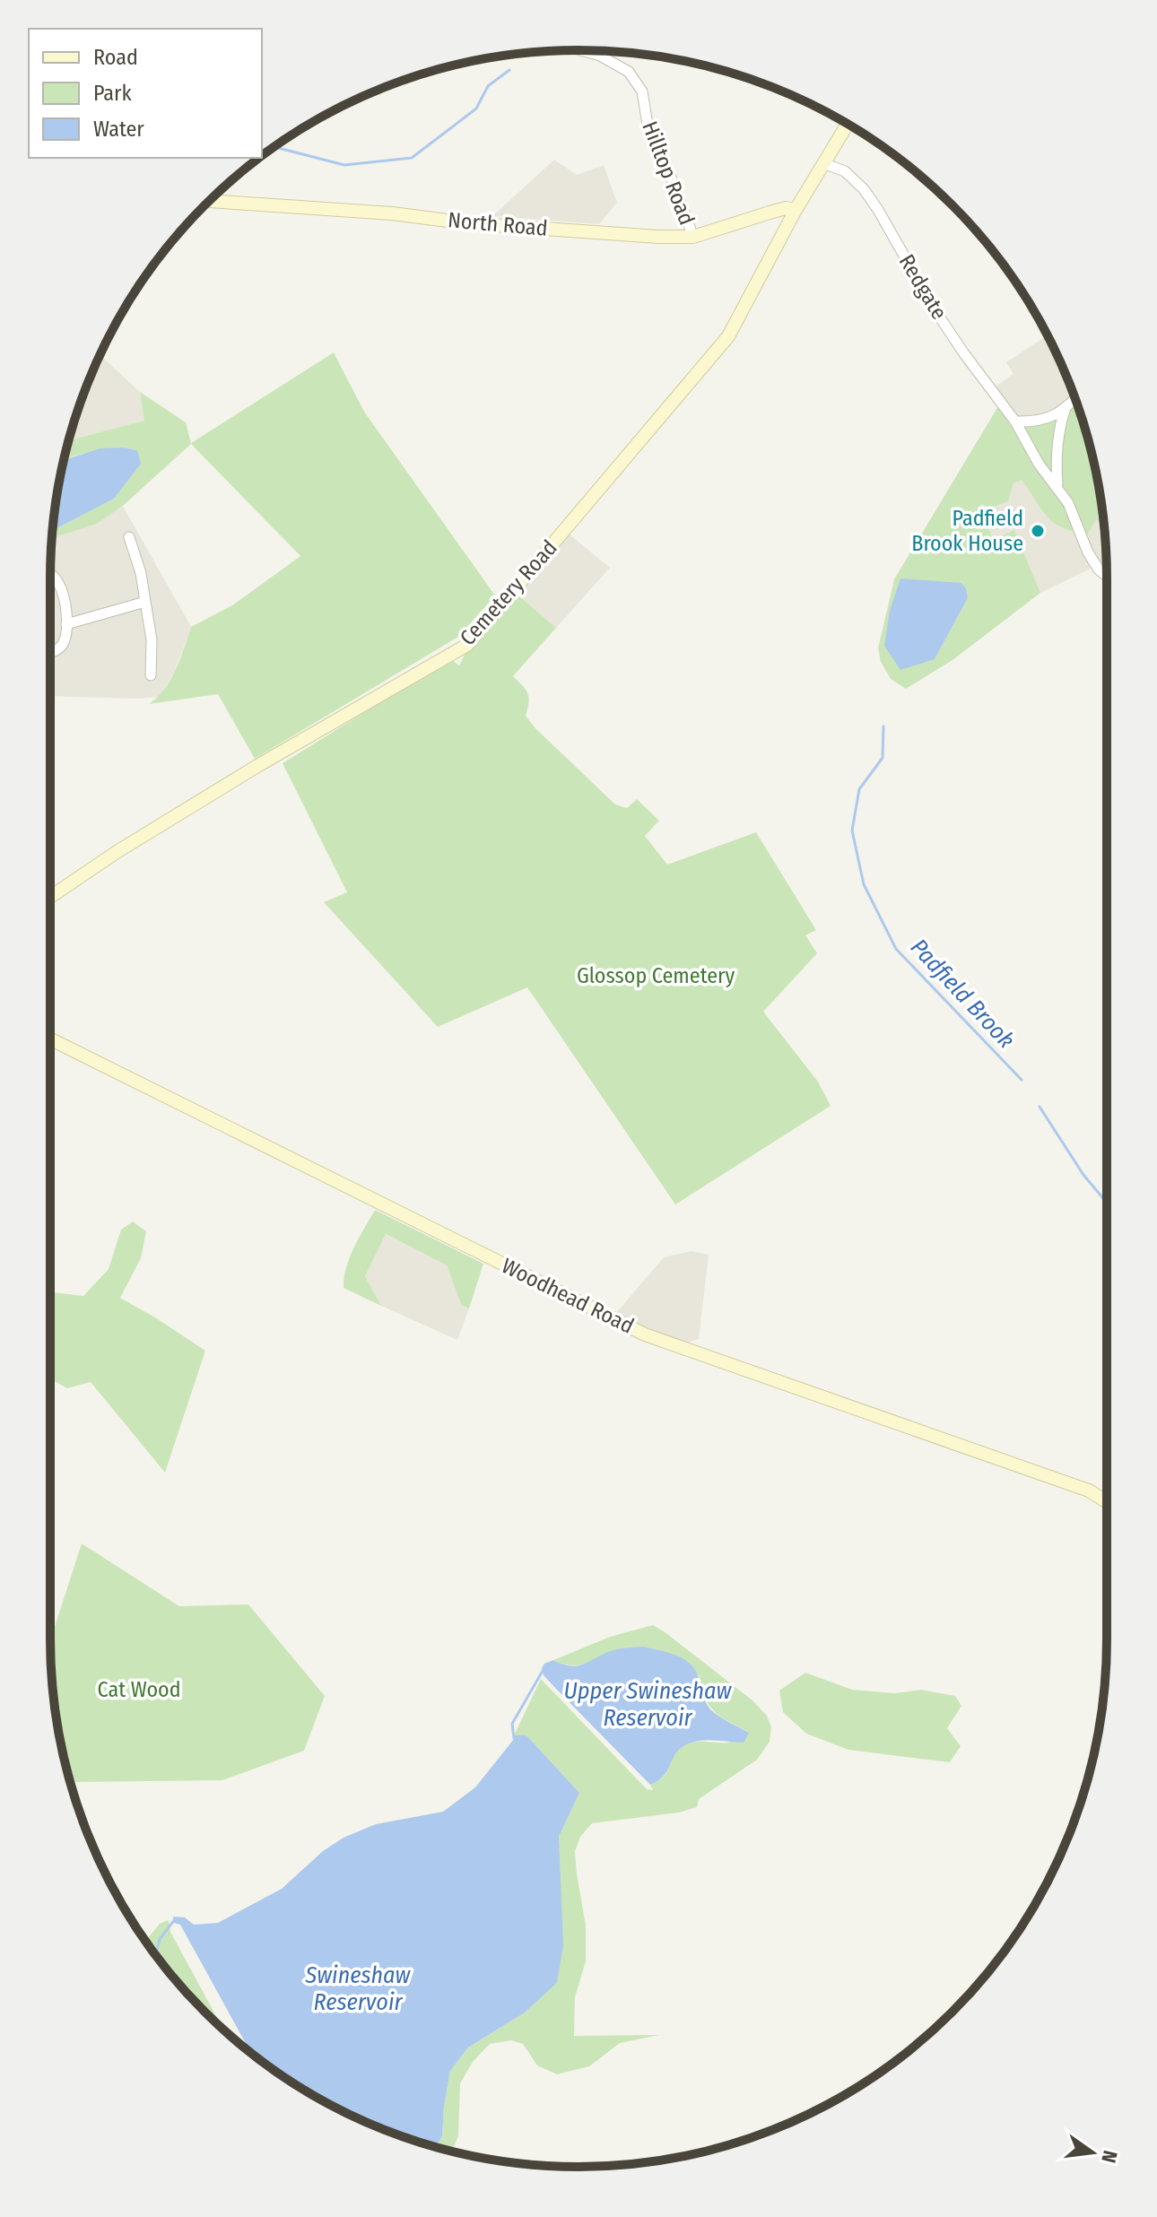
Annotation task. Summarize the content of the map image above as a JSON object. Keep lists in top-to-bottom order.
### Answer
{
  "streets": {
    "street": [
      "Hilltop Road",
      "North Road",
      "Redgate",
      "Cemetery Road",
      "Woodhead Road"
    ]
  },
  "crossings": [
    ["Hilltop Road", "North Road"],
    ["North Road", "Cemetery Road"],
    ["Redgate", "Cemetery Road"]
  ],
  "water": ["Padfield Brook", "Upper Swineshaw Reservoir", "Swineshaw Reservoir"],
  "parks": ["Glossop Cemetery", "Cat Wood"],
  "places": ["Padfield Brook House"],
  "legend": ["Road", "Park", "Water"],
  "north": "right"
}
